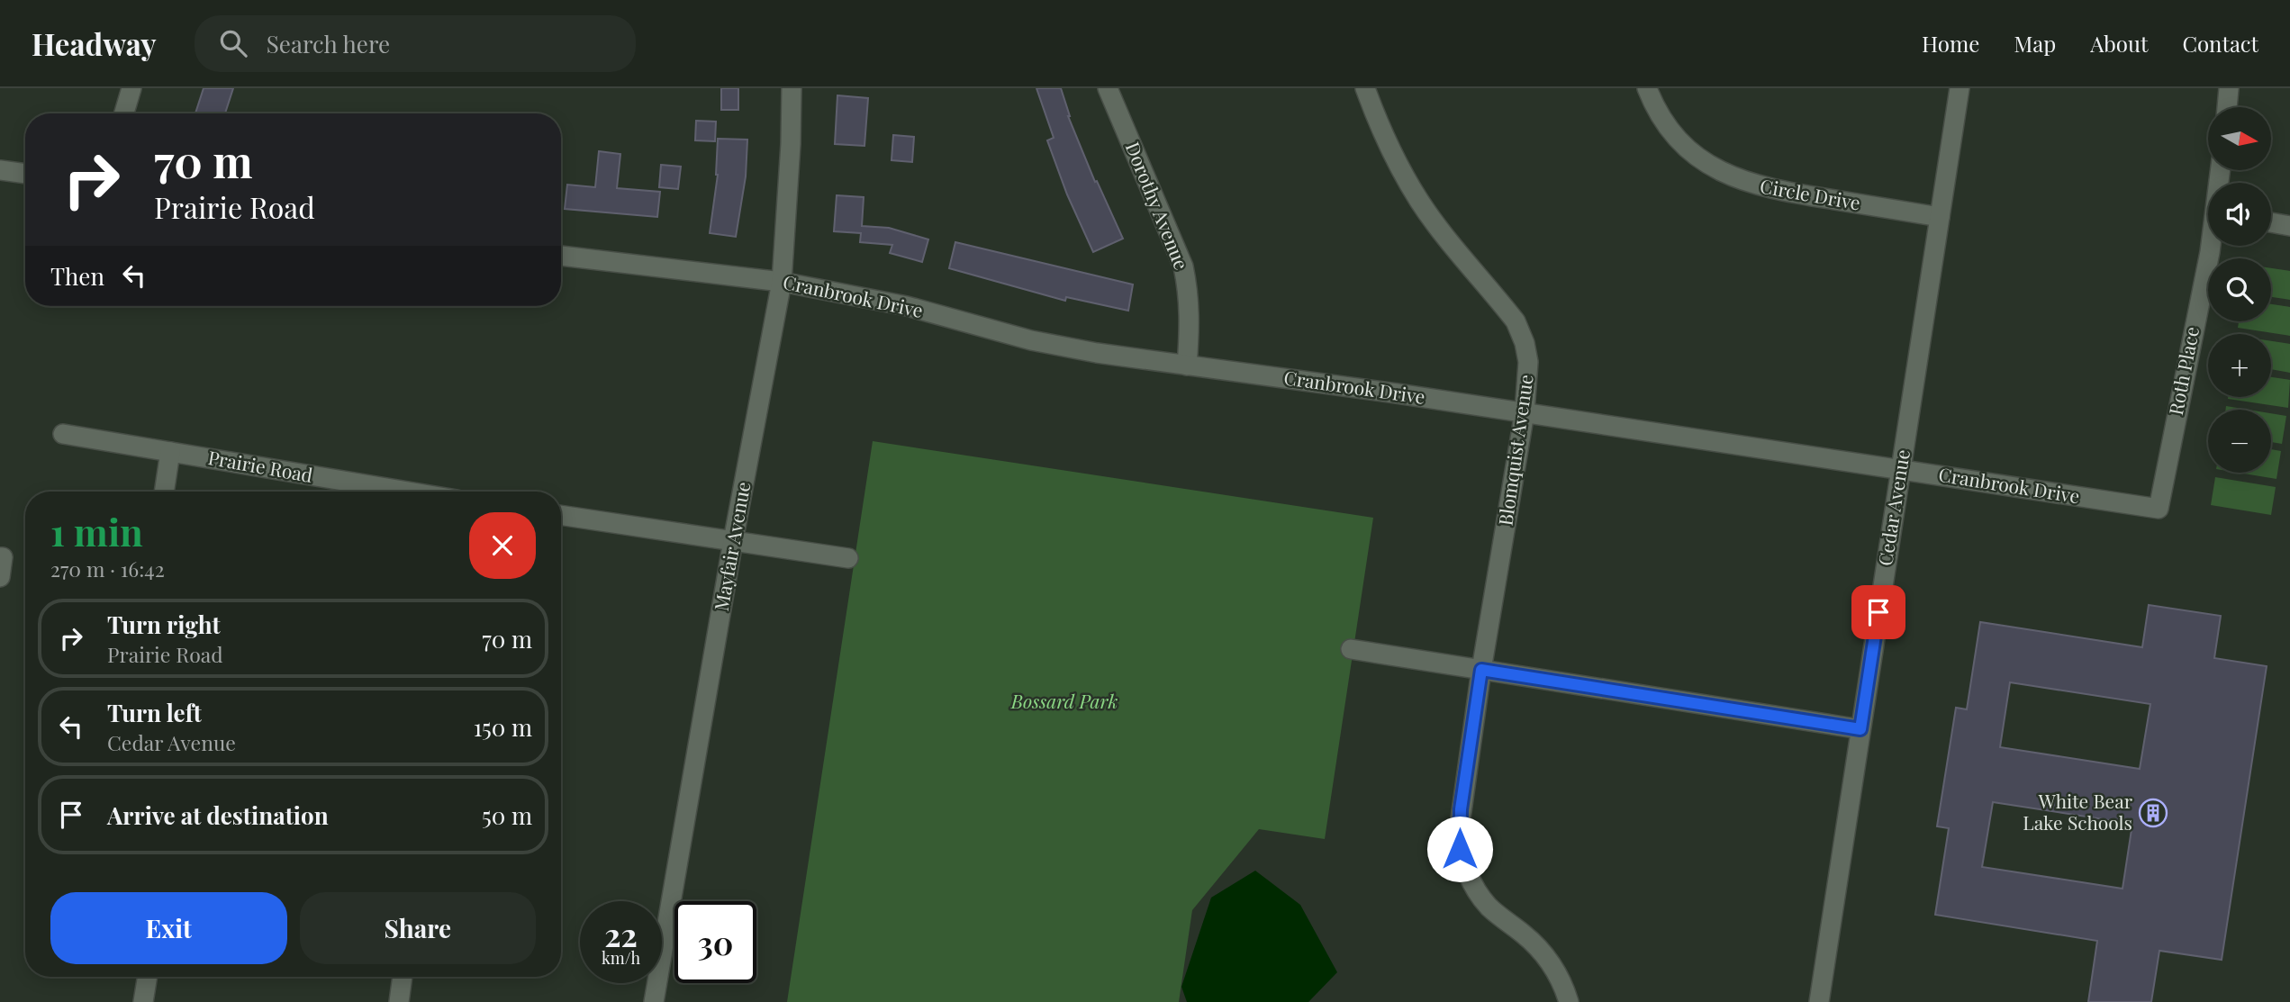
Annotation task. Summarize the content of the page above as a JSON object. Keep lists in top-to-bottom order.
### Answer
{
  "streets": {
    "street": [
      "Circle Drive",
      "Dorothy Avenue",
      "Cranbrook Drive",
      "Roth Place",
      "Blomquist Avenue",
      "Prairie Road",
      "Cedar Avenue",
      "Mayfair Avenue"
    ]
  },
  "crossings": [
    ["Circle Drive", "Cedar Avenue"],
    ["Dorothy Avenue", "Cranbrook Drive"],
    ["Cranbrook Drive", "Roth Place"],
    ["Cranbrook Drive", "Blomquist Avenue"],
    ["Cranbrook Drive", "Cedar Avenue"],
    ["Cranbrook Drive", "Mayfair Avenue"]
  ],
  "parks": ["Bossard Park"],
  "places": {
    "building": ["White Bear Lake Schools"]
  },
  "north": "right",
  "page": {
    "header": "Headway",
    "search": "Search here",
    "nav": [
      "Home",
      "Map",
      "About",
      "Contact"
    ],
    "map_buttons": ["+", "−"],
    "turn": ["70 m", "Prairie Road"],
    "then": "Then",
    "heading": ["1 min", "270 m · 16:42"],
    "list": [
      {
        "name": "Turn right",
        "note": "Prairie Road",
        "value": "70 m"
      },
      {
        "name": "Turn left",
        "note": "Cedar Avenue",
        "value": "150 m"
      },
      {
        "name": "Arrive at destination",
        "value": "50 m"
      }
    ],
    "buttons": ["Exit", "Share"],
    "speed": "22 km/h",
    "limit": "30"
  }
}
